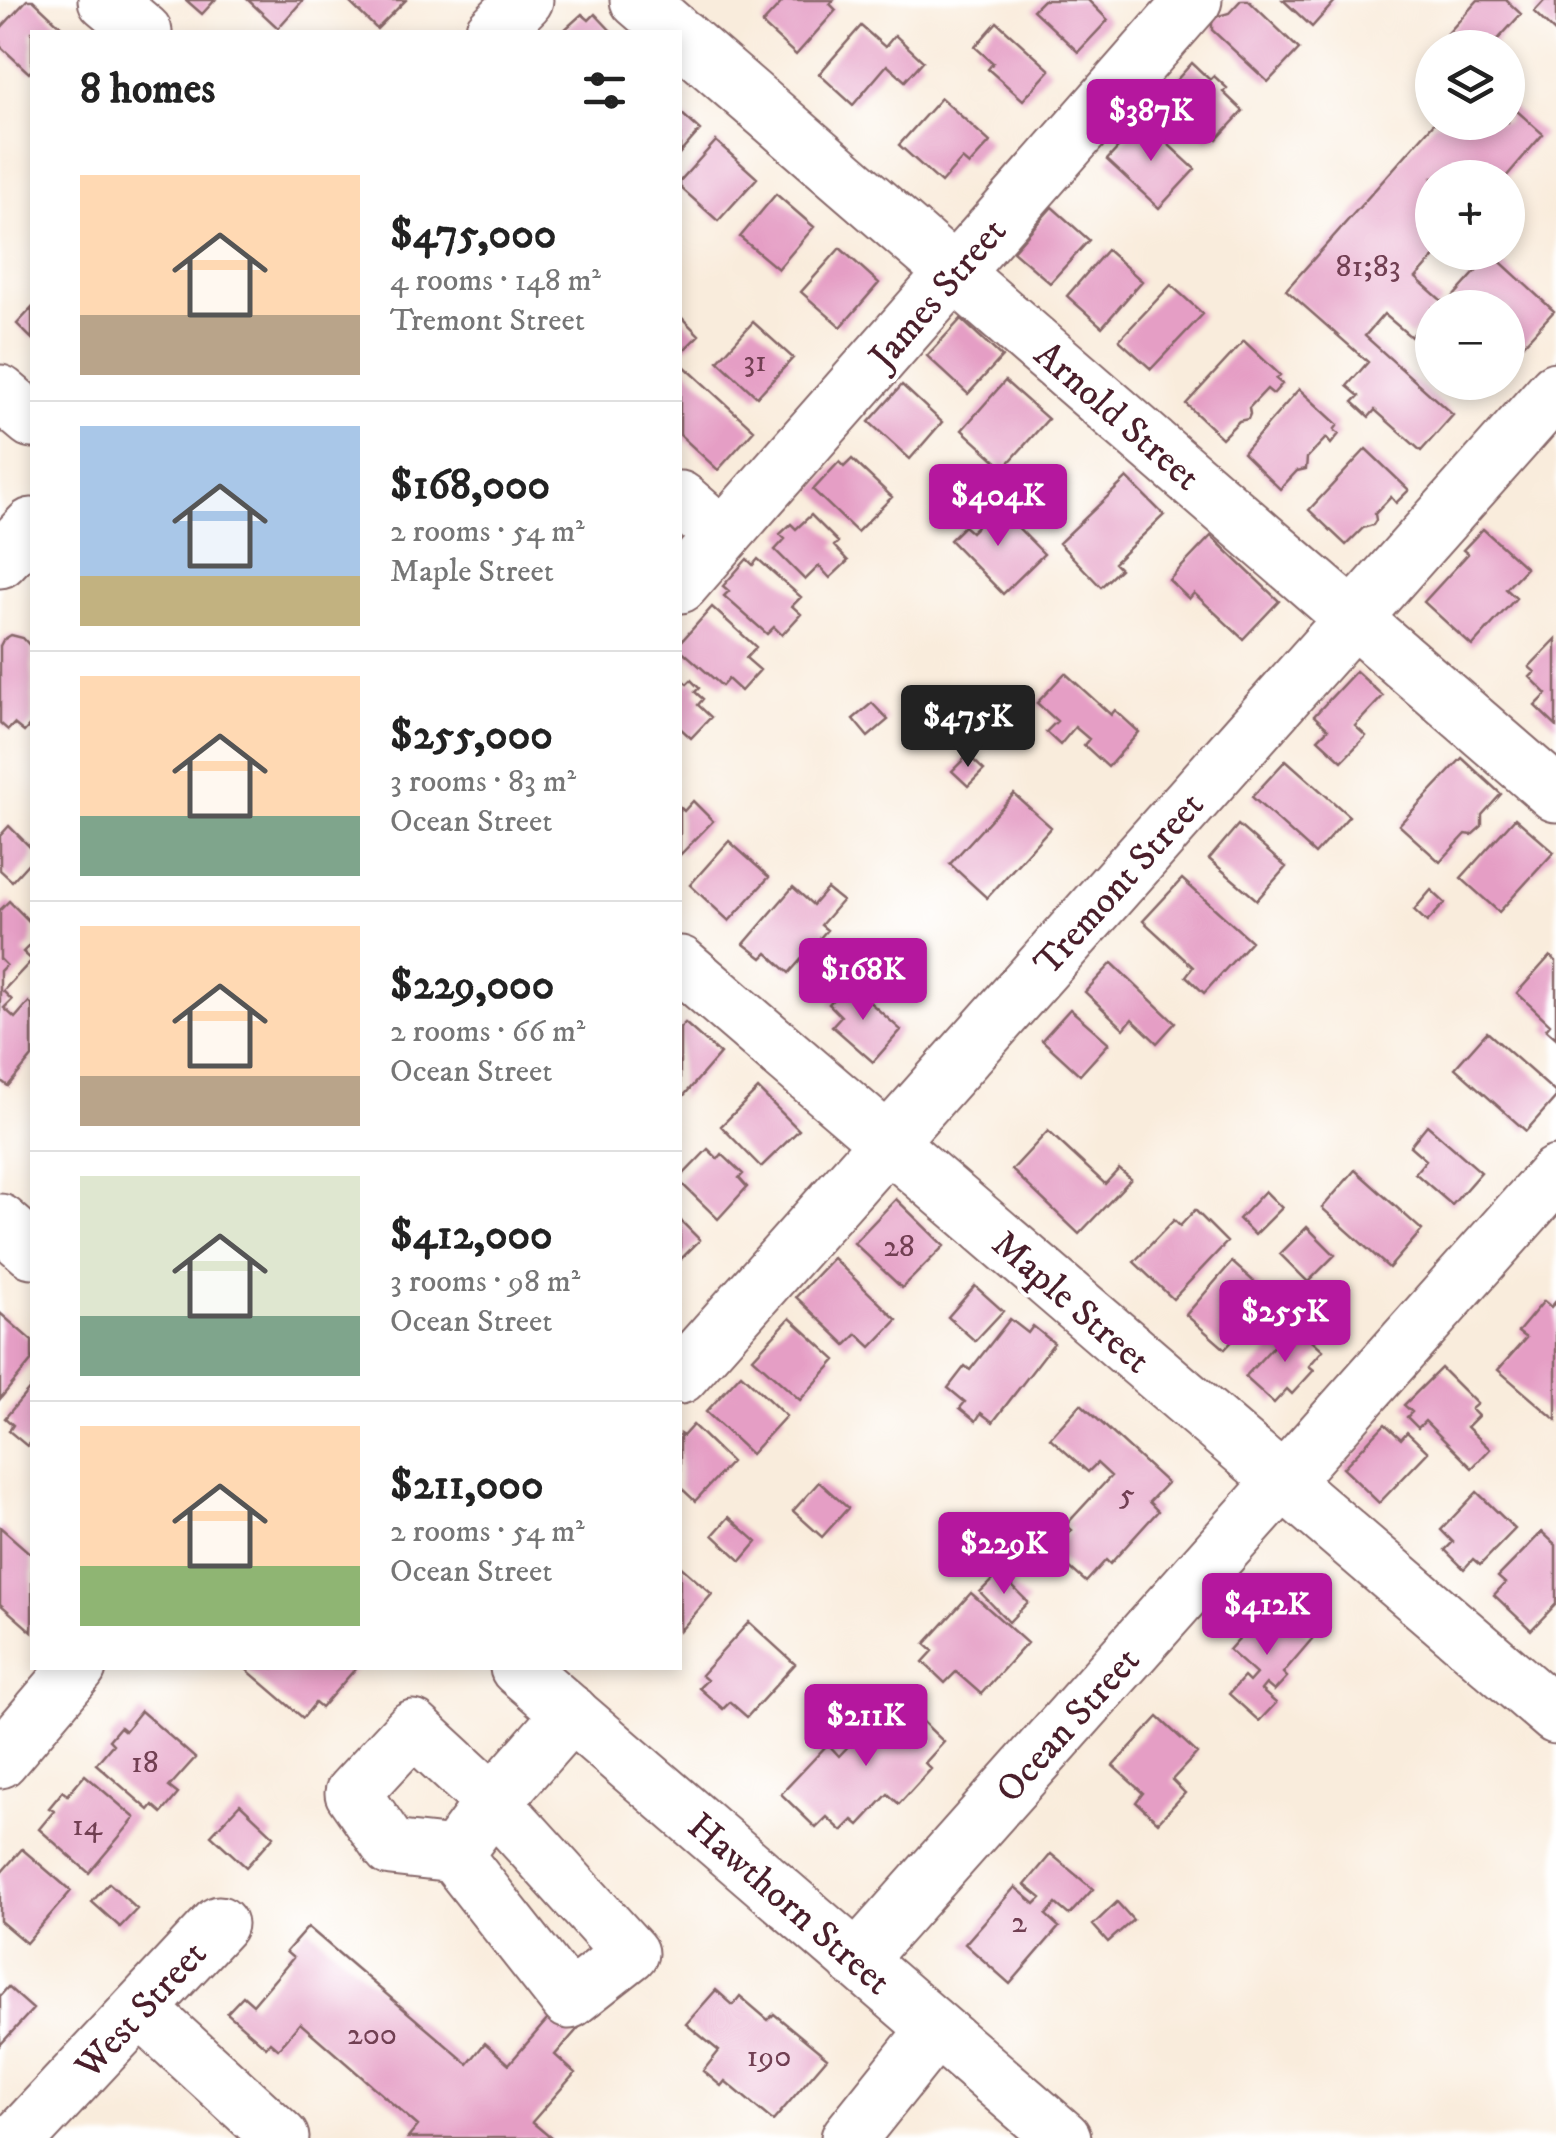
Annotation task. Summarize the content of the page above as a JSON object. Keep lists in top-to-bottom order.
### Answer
{
  "streets": {
    "street": [
      "James Street",
      "Arnold Street",
      "Tremont Street",
      "Maple Street",
      "Ocean Street",
      "Hawthorn Street",
      "West Street"
    ]
  },
  "crossings": [
    ["James Street", "Arnold Street"],
    ["Arnold Street", "Tremont Street"],
    ["Tremont Street", "Maple Street"],
    ["Maple Street", "Ocean Street"],
    ["Ocean Street", "Hawthorn Street"]
  ],
  "house_numbers": [
    "81;83",
    "31",
    "28",
    "5",
    "18",
    "14",
    "2",
    "200",
    "190"
  ],
  "page": {
    "map_buttons": ["+", "−"],
    "heading": "8 homes",
    "price": [
      "$387K",
      "$404K",
      "$475K",
      "$168K",
      "$255K",
      "$229K",
      "$412K",
      "$211K"
    ],
    "list": [
      {
        "name": "$475,000",
        "note": "4 rooms · 148 m² · Tremont Street"
      },
      {
        "name": "$168,000",
        "note": "2 rooms · 54 m² · Maple Street"
      },
      {
        "name": "$255,000",
        "note": "3 rooms · 83 m² · Ocean Street"
      },
      {
        "name": "$229,000",
        "note": "2 rooms · 66 m² · Ocean Street"
      },
      {
        "name": "$412,000",
        "note": "3 rooms · 98 m² · Ocean Street"
      },
      {
        "name": "$211,000",
        "note": "2 rooms · 54 m² · Ocean Street"
      }
    ]
  }
}
